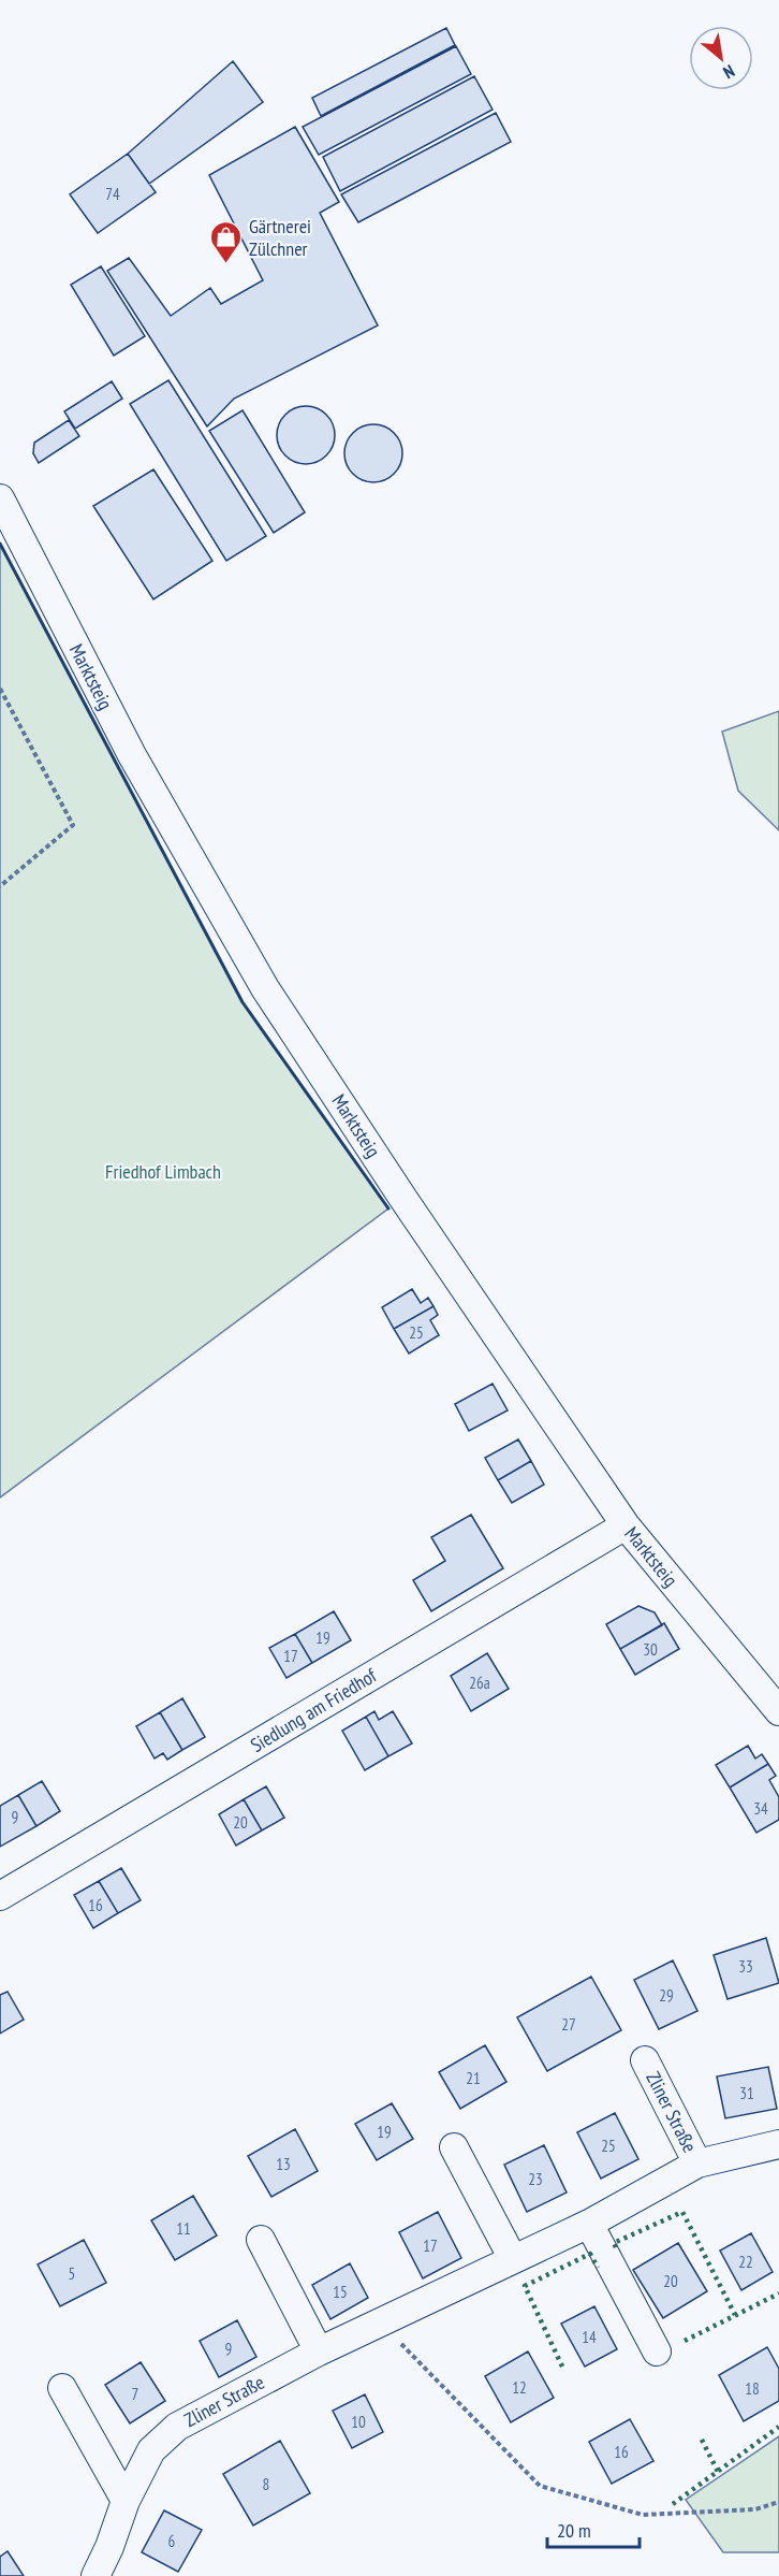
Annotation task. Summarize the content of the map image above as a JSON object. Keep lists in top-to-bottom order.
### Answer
{
  "streets": {
    "street": ["Marktsteig", "Siedlung am Friedhof", "Zliner Straße"]
  },
  "crossings": [
    ["Marktsteig", "Siedlung am Friedhof"]
  ],
  "parks": ["Friedhof Limbach"],
  "places": {
    "shop": ["Gärtnerei Zülchner"]
  },
  "house_numbers": [
    "74",
    "25",
    "19",
    "30",
    "17",
    "26a",
    "34",
    "9",
    "20",
    "16",
    "33",
    "29",
    "27",
    "21",
    "31",
    "19",
    "25",
    "13",
    "23",
    "11",
    "17",
    "22",
    "5",
    "20",
    "15",
    "14",
    "9",
    "12",
    "18",
    "7",
    "10",
    "16",
    "8",
    "6"
  ],
  "scale_bar": "20 m",
  "north": "bottom right"
}
